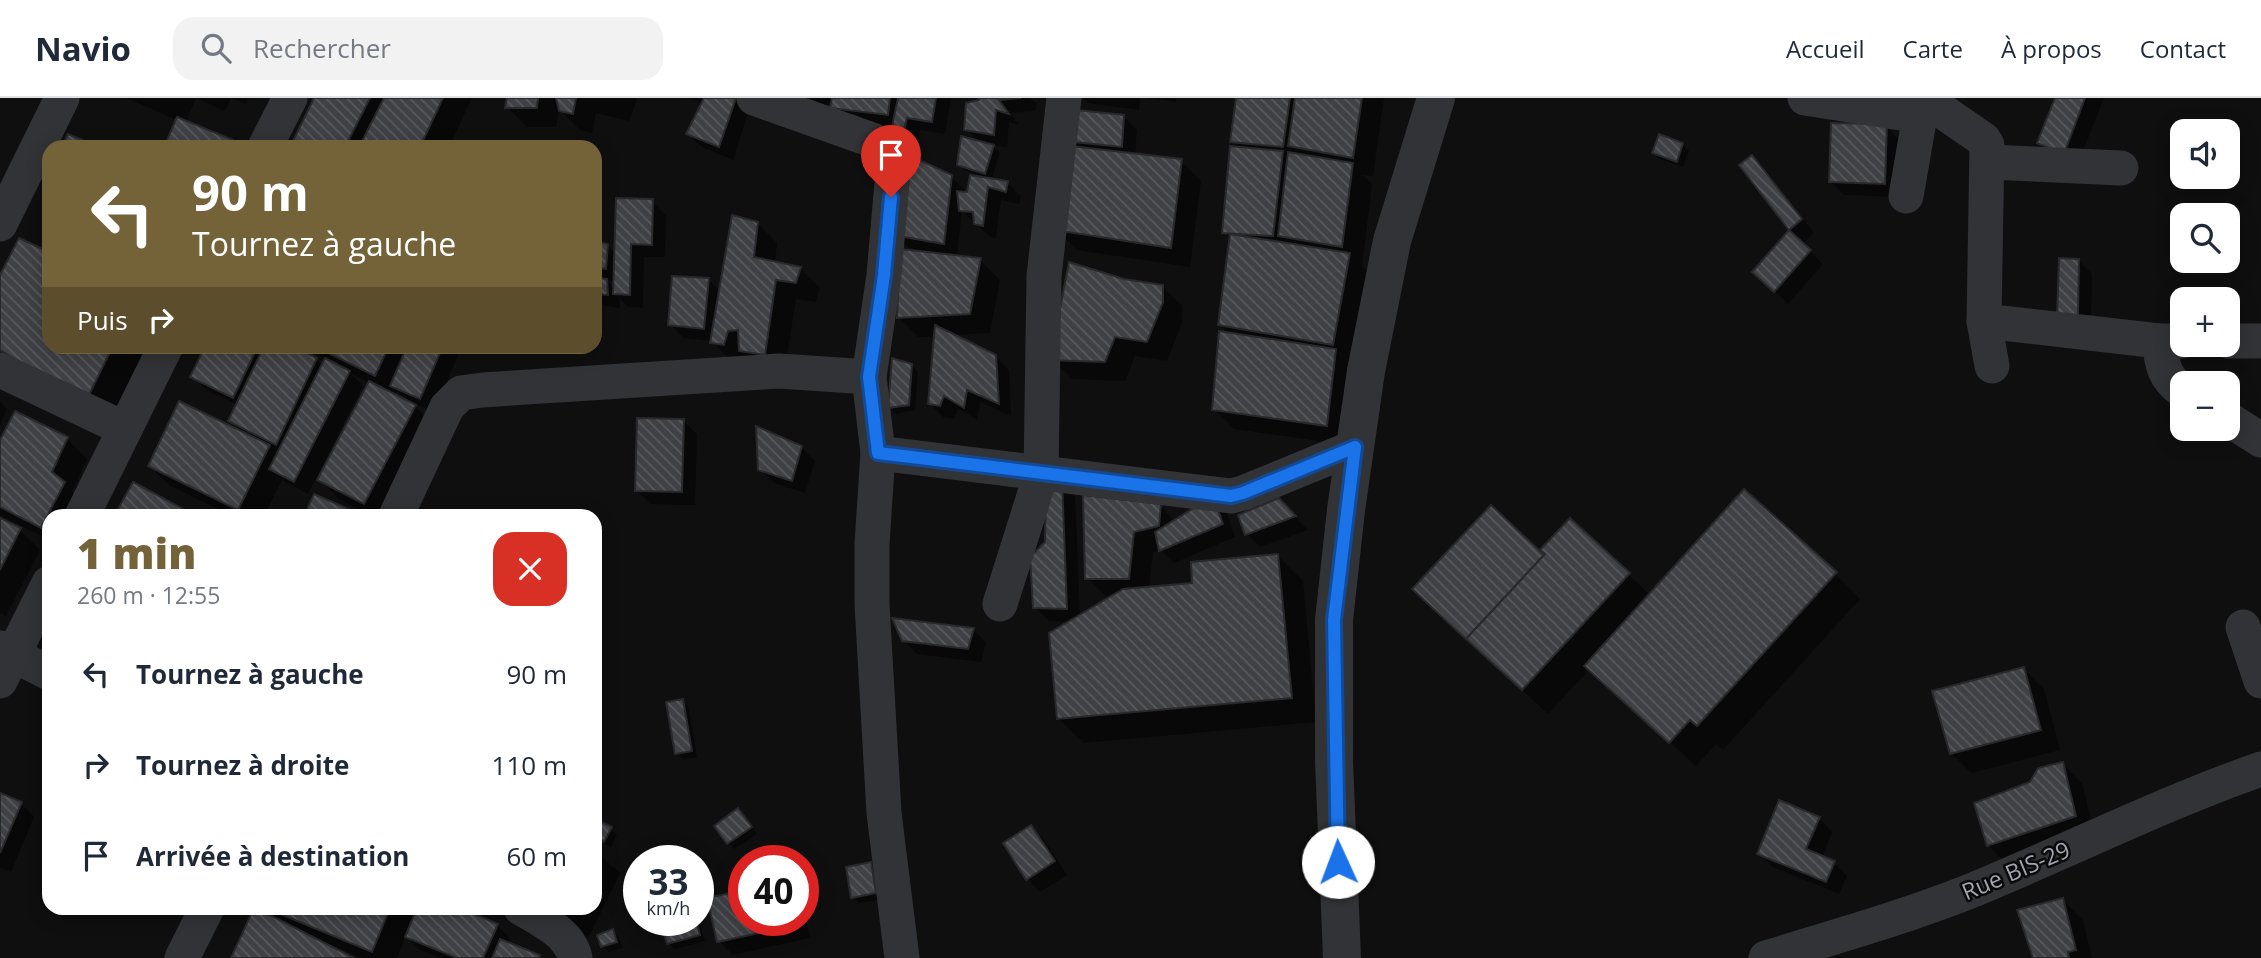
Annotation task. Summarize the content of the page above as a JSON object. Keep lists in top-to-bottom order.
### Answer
{
  "streets": {
    "street": ["Rue BIS-29"]
  },
  "page": {
    "header": "Navio",
    "search": "Rechercher",
    "nav": [
      "Accueil",
      "Carte",
      "À propos",
      "Contact"
    ],
    "map_buttons": ["+", "−"],
    "turn": ["90 m", "Tournez à gauche"],
    "then": "Puis",
    "heading": ["1 min", "260 m · 12:55"],
    "list": [
      {
        "name": "Tournez à gauche",
        "value": "90 m"
      },
      {
        "name": "Tournez à droite",
        "value": "110 m"
      },
      {
        "name": "Arrivée à destination",
        "value": "60 m"
      }
    ],
    "speed": "33 km/h",
    "limit": "40"
  }
}
